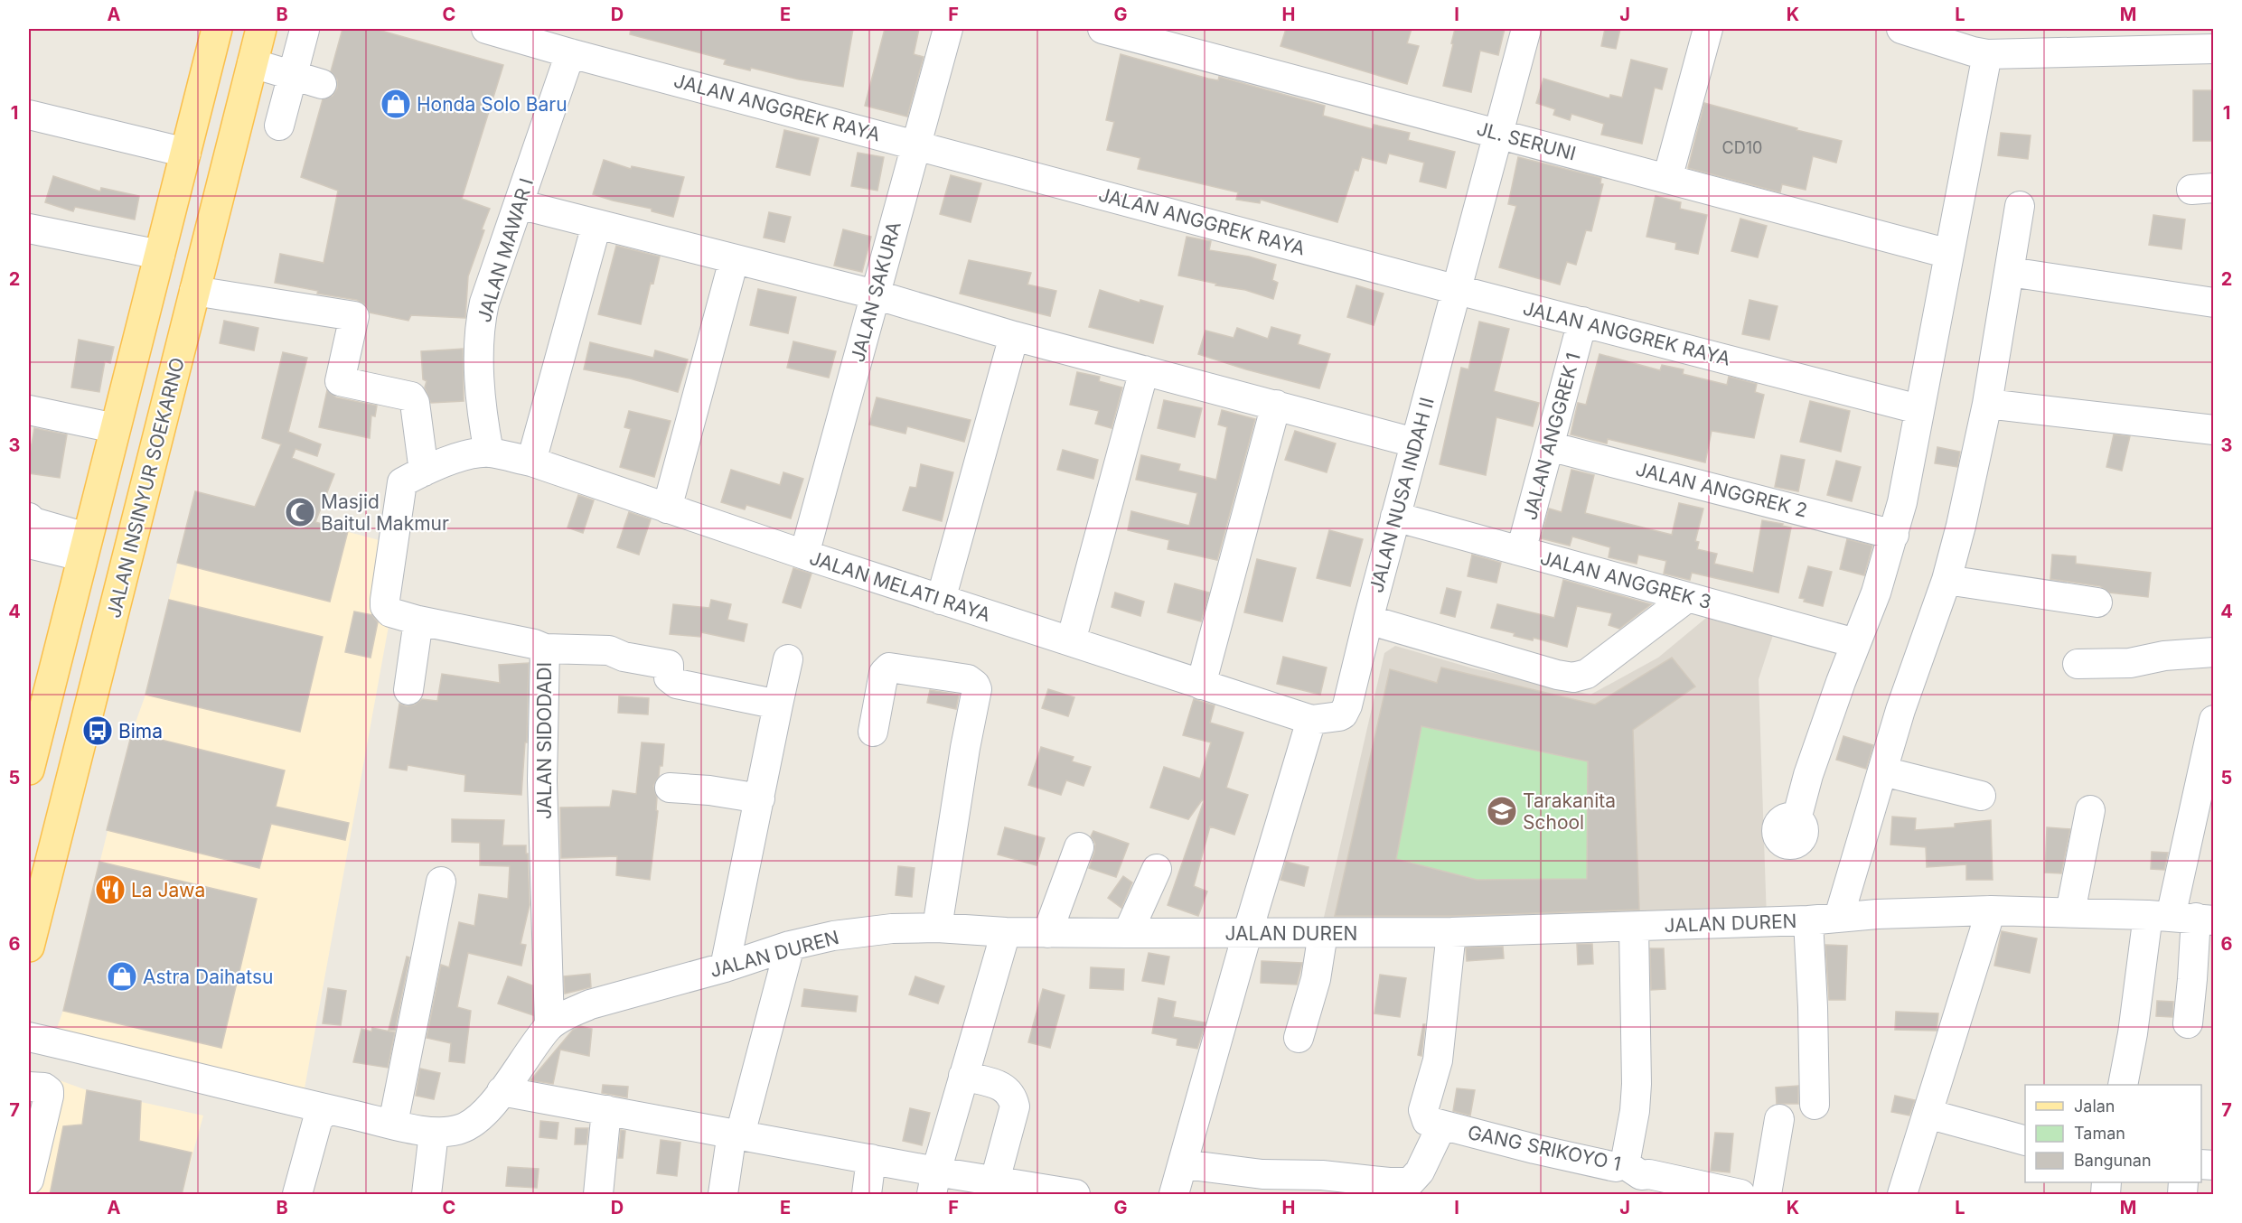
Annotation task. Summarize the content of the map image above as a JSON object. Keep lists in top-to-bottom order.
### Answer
{
  "streets": {
    "main road": ["JALAN INSINYUR SOEKARNO"],
    "street": [
      "JALAN ANGGREK RAYA",
      "JL. SERUNI",
      "JALAN MAWAR I",
      "JALAN SAKURA",
      "JALAN ANGGREK 1",
      "JALAN ANGGREK 2",
      "JALAN NUSA INDAH II",
      "JALAN ANGGREK 3",
      "JALAN MELATI RAYA",
      "JALAN SIDODADI",
      "JALAN DUREN",
      "GANG SRIKOYO 1"
    ]
  },
  "crossings": [
    ["JALAN ANGGREK RAYA", "JALAN MAWAR I"],
    ["JALAN ANGGREK RAYA", "JALAN SAKURA"],
    ["JALAN ANGGREK RAYA", "JALAN ANGGREK 1"],
    ["JALAN ANGGREK RAYA", "JALAN NUSA INDAH II"],
    ["JL. SERUNI", "JALAN NUSA INDAH II"],
    ["JALAN MAWAR I", "JALAN MELATI RAYA"],
    ["JALAN SAKURA", "JALAN MELATI RAYA"],
    ["JALAN ANGGREK 1", "JALAN ANGGREK 2"],
    ["JALAN ANGGREK 1", "JALAN ANGGREK 3"],
    ["JALAN NUSA INDAH II", "JALAN ANGGREK 3"],
    ["JALAN SIDODADI", "JALAN DUREN"]
  ],
  "places": {
    "shop": ["Honda Solo Baru", "Astra Daihatsu"],
    "mosque": ["Masjid Baitul Makmur"],
    "bus stop": ["Bima"],
    "school or university": ["Tarakanita School"],
    "restaurant": ["La Jawa"]
  },
  "house_numbers": ["CD10"],
  "legend": ["Jalan", "Taman", "Bangunan"],
  "grid": {
    "columns": [
      "A",
      "B",
      "C",
      "D",
      "E",
      "F",
      "G",
      "H",
      "I",
      "J",
      "K",
      "L",
      "M"
    ],
    "rows": [
      "1",
      "2",
      "3",
      "4",
      "5",
      "6",
      "7"
    ]
  }
}
